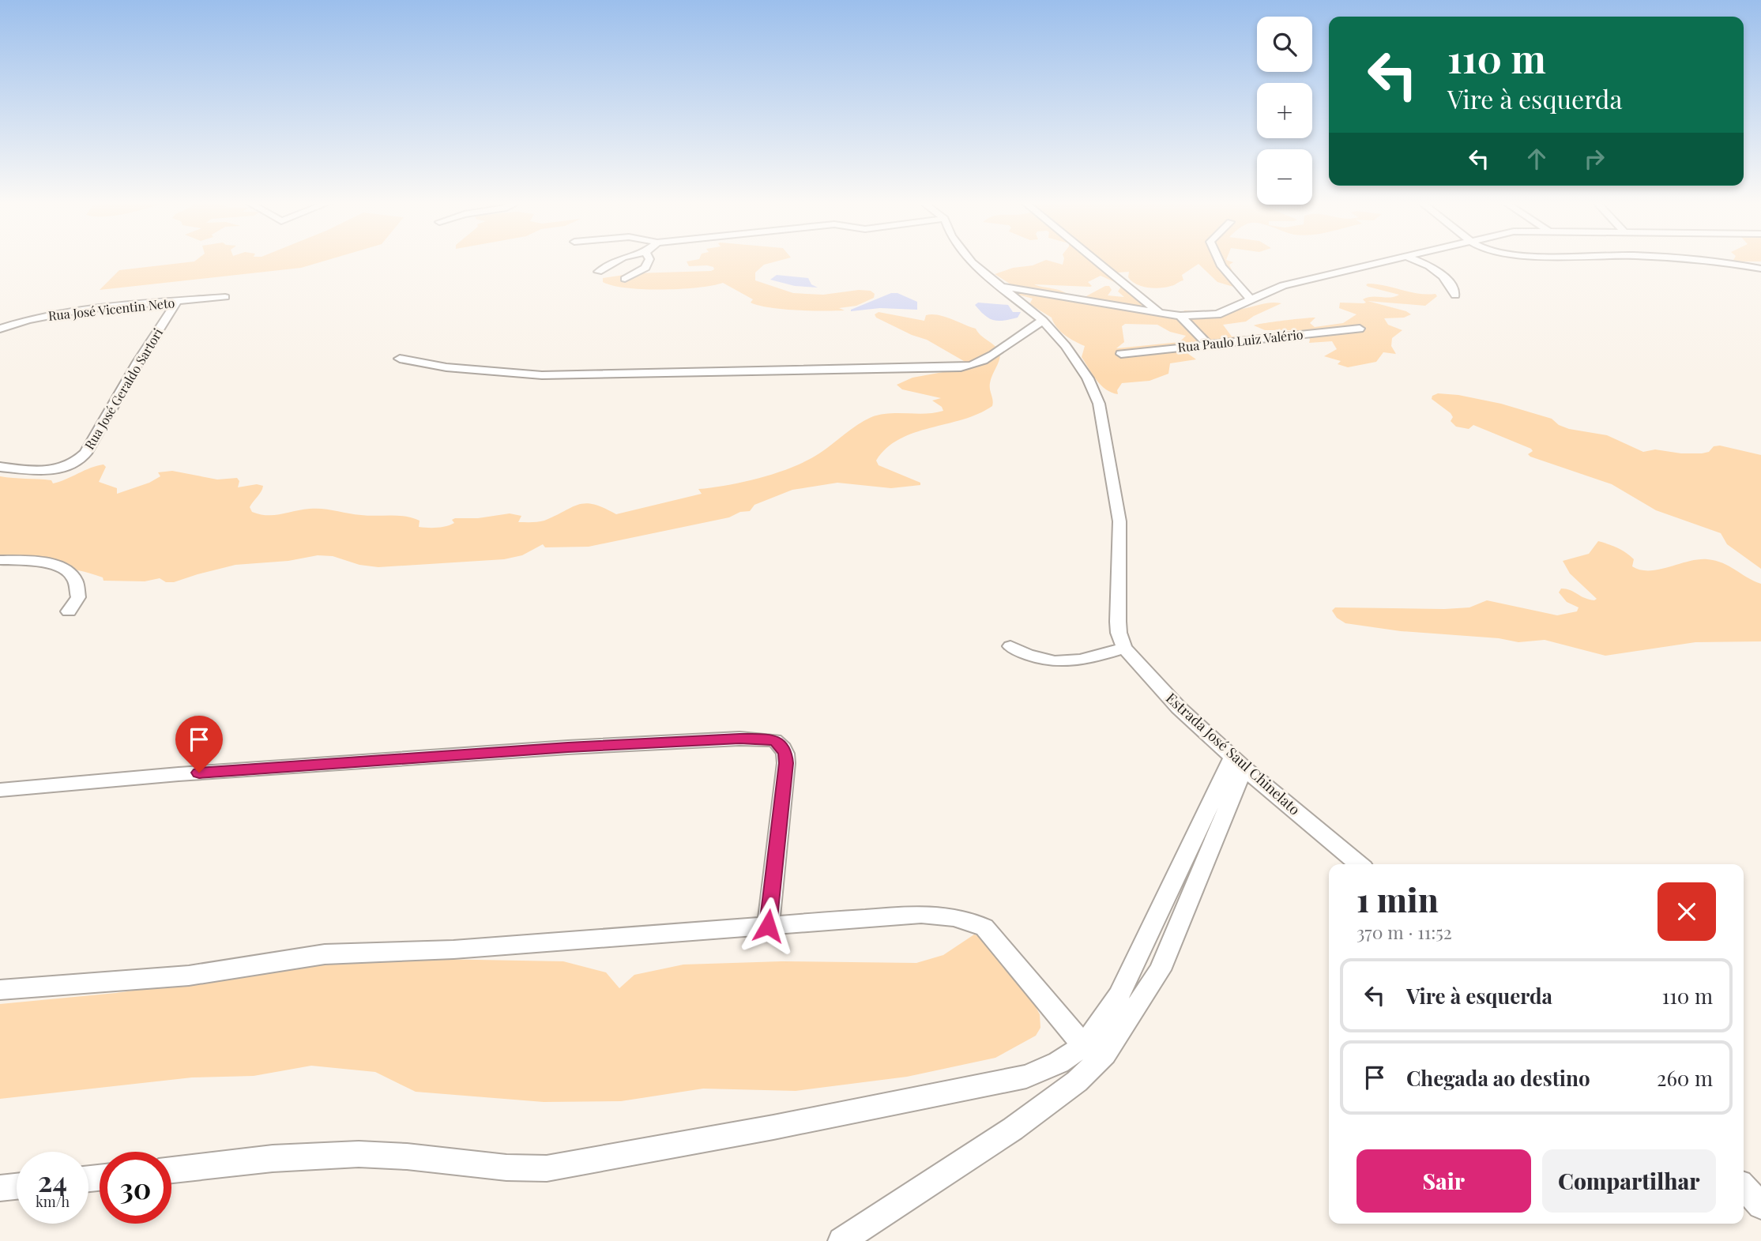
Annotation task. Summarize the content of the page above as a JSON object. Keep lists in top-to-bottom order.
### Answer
{
  "streets": {
    "street": [
      "Rua José Vicentin Neto",
      "Rua Paulo Luiz Valério",
      "Rua José Geraldo Sartori",
      "Estrada José Saul Chinelato"
    ]
  },
  "crossings": [
    ["Rua José Vicentin Neto", "Rua José Geraldo Sartori"]
  ],
  "page": {
    "map_buttons": ["+", "−"],
    "turn": ["110 m", "Vire à esquerda"],
    "heading": ["1 min", "370 m · 11:52"],
    "list": [
      {
        "name": "Vire à esquerda",
        "value": "110 m"
      },
      {
        "name": "Chegada ao destino",
        "value": "260 m"
      }
    ],
    "buttons": ["Sair", "Compartilhar"],
    "speed": "24 km/h",
    "limit": "30"
  }
}
